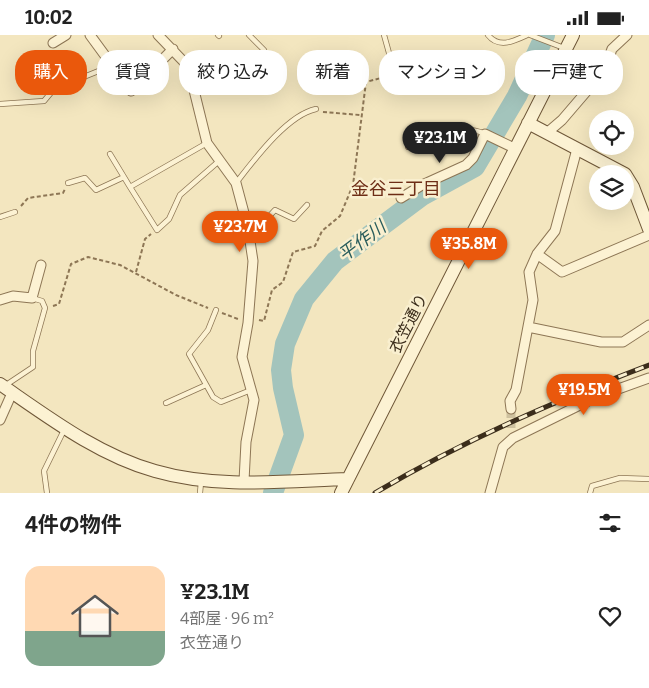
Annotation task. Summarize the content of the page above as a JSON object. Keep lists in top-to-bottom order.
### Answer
{
  "streets": {
    "street": ["衣笠通り"]
  },
  "districts": ["金谷三丁目"],
  "water": ["平作川"],
  "page": {
    "status": "10:02",
    "chip": [
      "購入",
      "賃貸",
      "絞り込み",
      "新着",
      "マンション",
      "一戸建て"
    ],
    "price": [
      "¥23.1M",
      "¥23.7M",
      "¥35.8M",
      "¥19.5M"
    ],
    "heading": "4件の物件",
    "list": [
      {
        "name": "¥23.1M",
        "note": "4部屋 · 96 m² · 衣笠通り"
      }
    ]
  }
}
